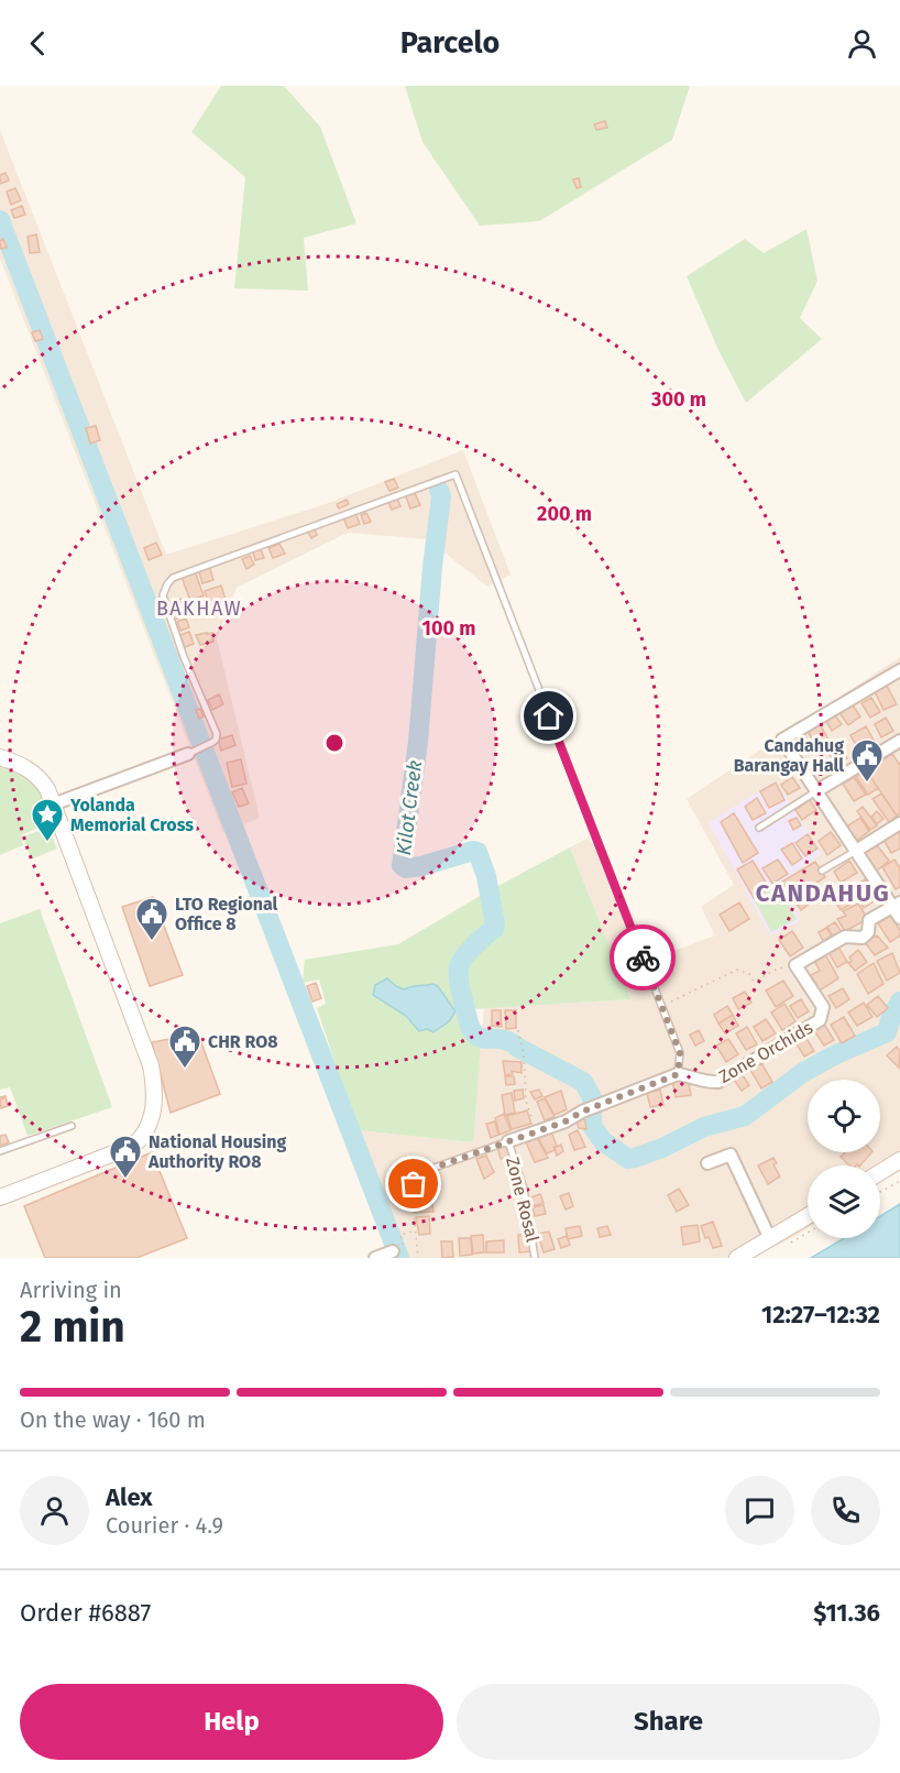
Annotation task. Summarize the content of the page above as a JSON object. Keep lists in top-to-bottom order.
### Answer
{
  "streets": {
    "street": ["Zone Orchids", "Zone Rosal"]
  },
  "crossings": [
    ["Zone Orchids", "Zone Rosal"]
  ],
  "districts": ["BAKHAW", "CANDAHUG"],
  "water": ["Kilot Creek"],
  "places": {
    "public building": [
      "Candahug Barangay Hall",
      "LTO Regional Office 8",
      "CHR RO8",
      "National Housing Authority RO8"
    ],
    "place": ["Yolanda Memorial Cross"]
  },
  "page": {
    "header": "Parcelo",
    "heading": ["2 min", "Arriving in", "12:27–12:32"],
    "panel": [
      "Alex",
      "Courier · 4.9",
      "Order #6887",
      "$11.36"
    ],
    "bar": "On the way · 160 m",
    "buttons": ["Help", "Share"]
  },
  "rings": ["300 m", "200 m", "100 m"]
}
